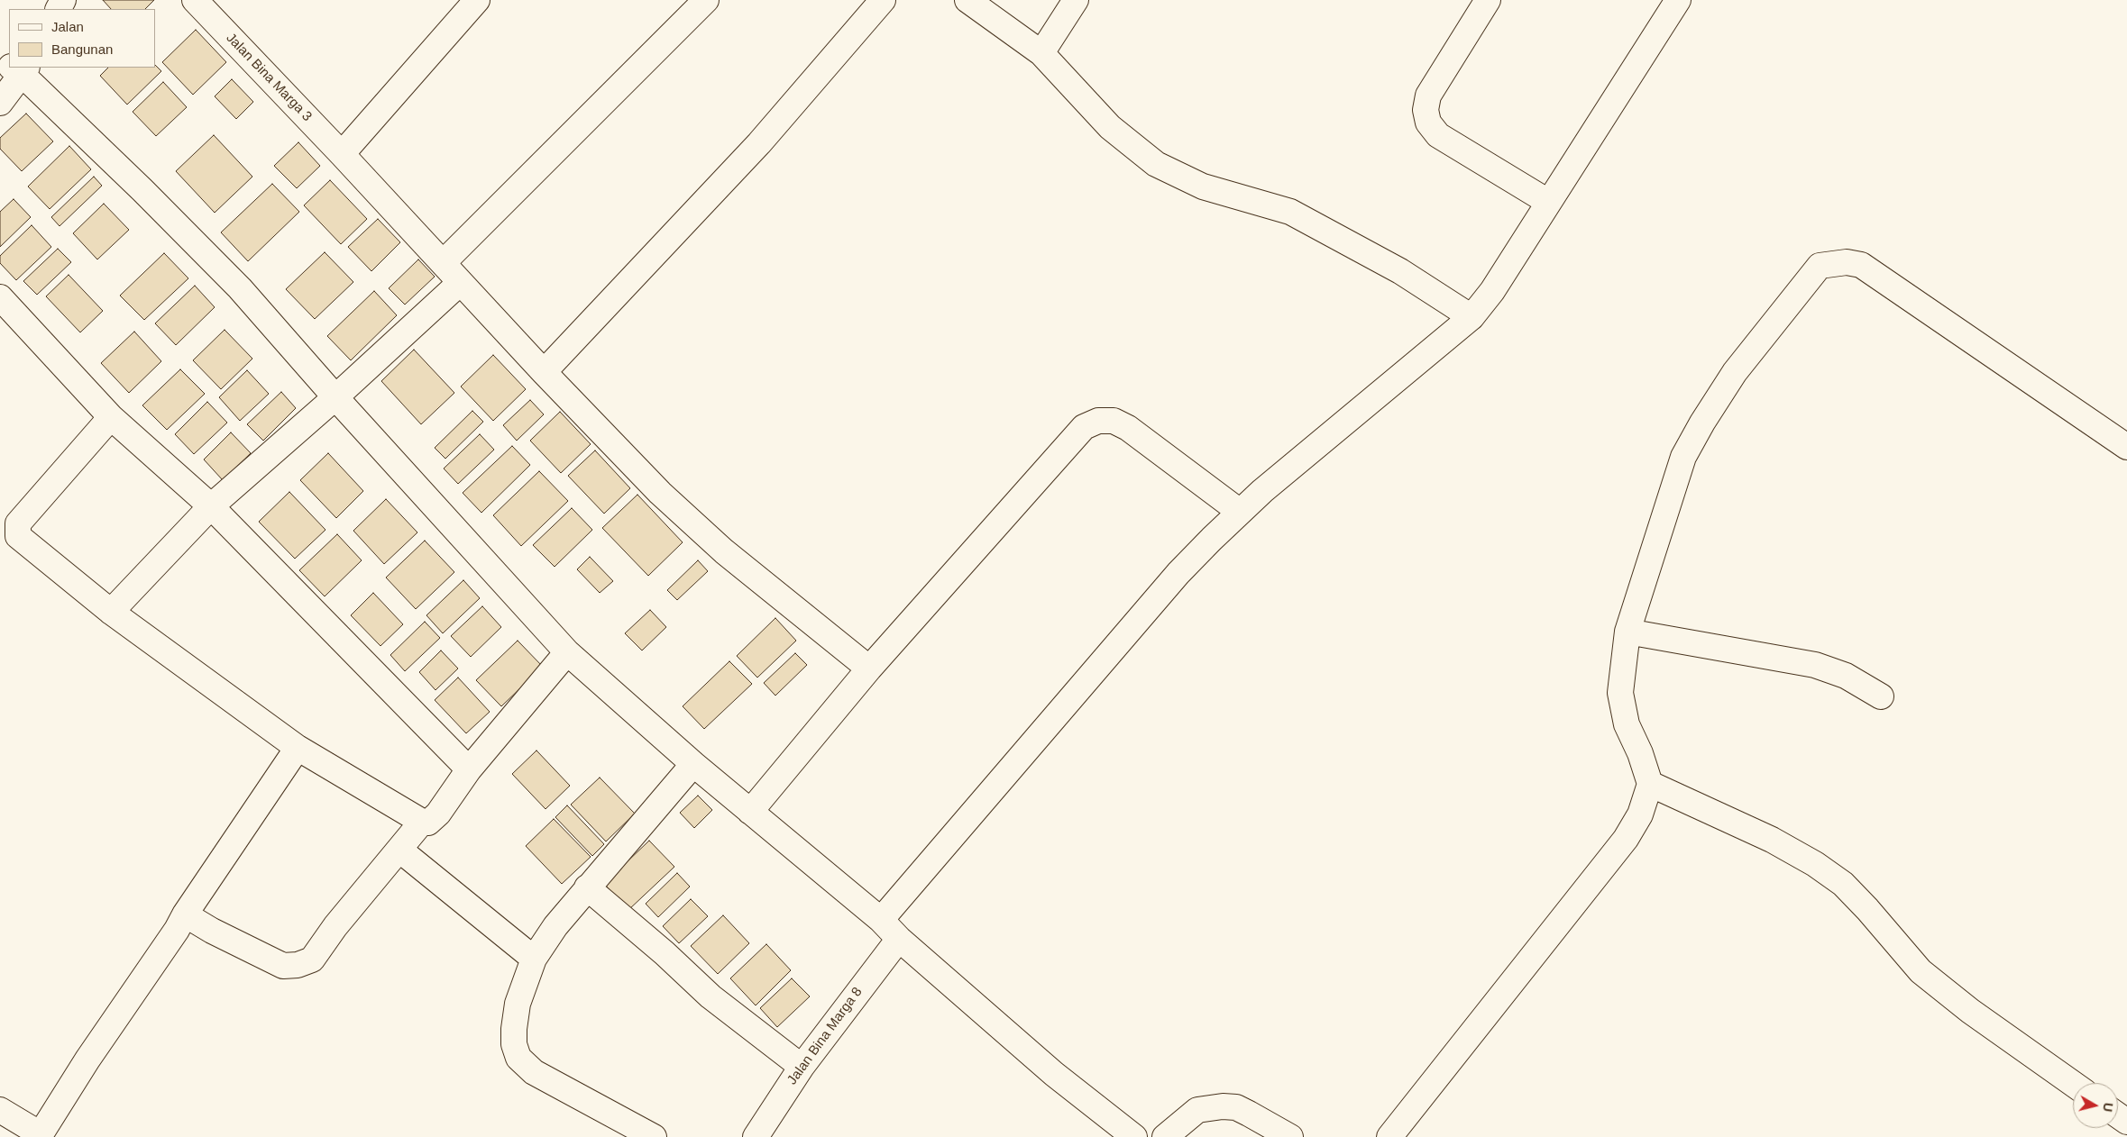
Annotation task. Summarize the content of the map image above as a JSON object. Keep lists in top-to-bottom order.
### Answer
{
  "streets": {
    "street": ["Jalan Bina Marga 3", "Jalan Bina Marga 8"]
  },
  "legend": ["Jalan", "Bangunan"],
  "north": "right"
}
